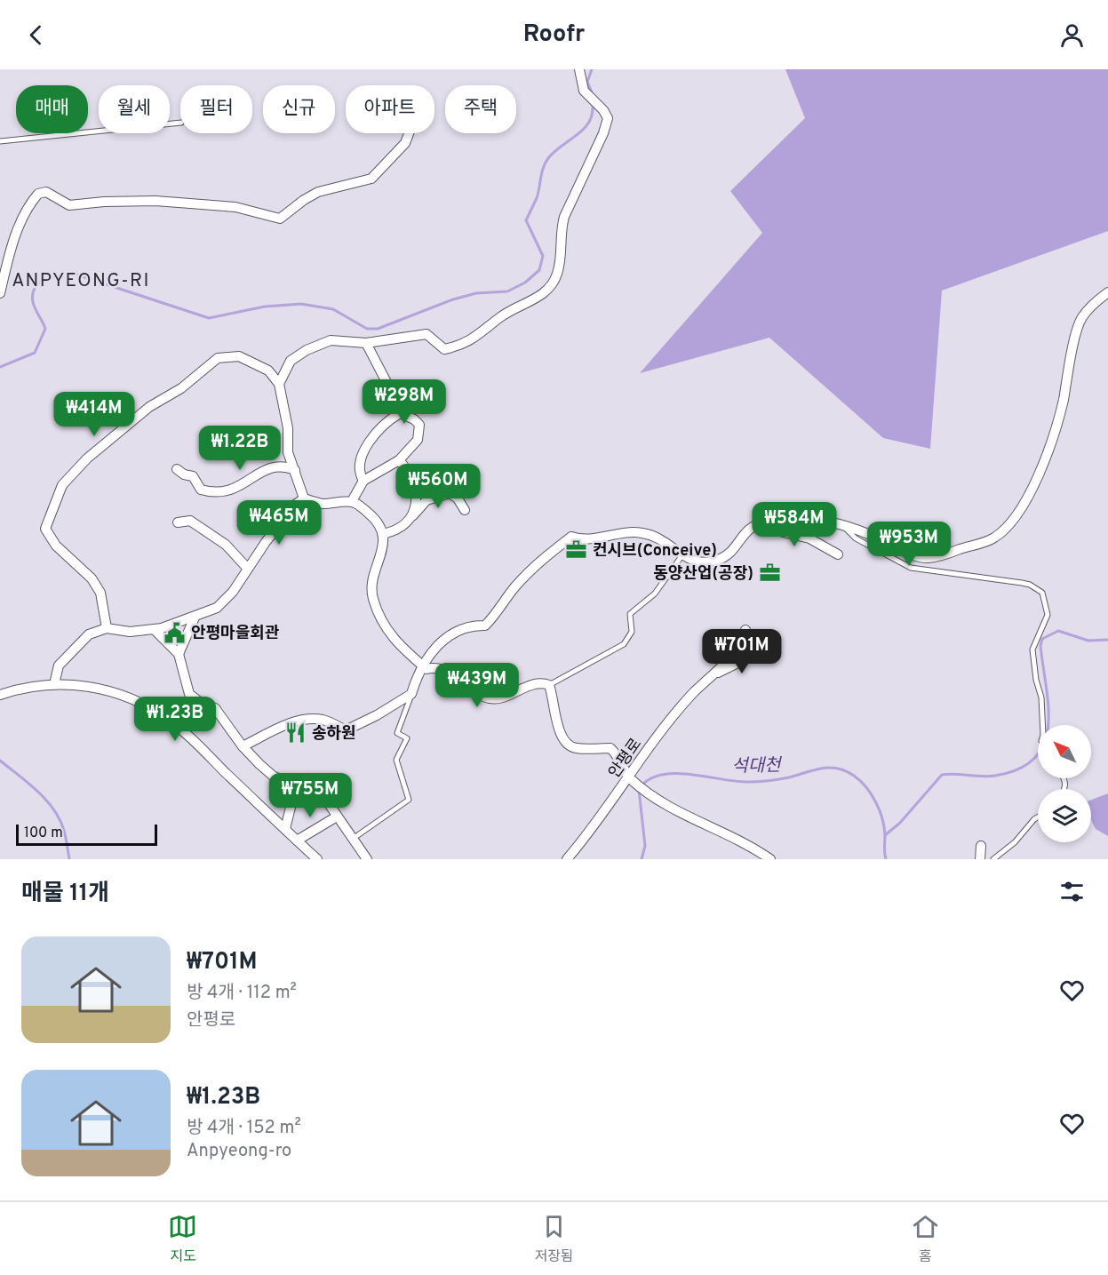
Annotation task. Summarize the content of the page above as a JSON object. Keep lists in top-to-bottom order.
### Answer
{
  "streets": {
    "street": ["안평로"]
  },
  "districts": ["ANPYEONG-RI"],
  "water": ["석대천"],
  "places": {
    "office": ["컨시브(Conceive)", "동양산업(공장)"],
    "public building": ["안평마을회관"],
    "restaurant": ["송하원"]
  },
  "scale_bar": "100 m",
  "north": "top left",
  "page": {
    "header": "Roofr",
    "chip": [
      "매매",
      "월세",
      "필터",
      "신규",
      "아파트",
      "주택"
    ],
    "price": [
      "₩298M",
      "₩414M",
      "₩1.22B",
      "₩560M",
      "₩465M",
      "₩584M",
      "₩953M",
      "₩701M",
      "₩439M",
      "₩1.23B",
      "₩755M"
    ],
    "scale": "100 m",
    "heading": "매물 11개",
    "list": [
      {
        "name": "₩701M",
        "note": "방 4개 · 112 m² · 안평로"
      },
      {
        "name": "₩1.23B",
        "note": "방 4개 · 152 m² · Anpyeong-ro"
      }
    ],
    "tabs": ["지도", "저장됨", "홈"]
  }
}
